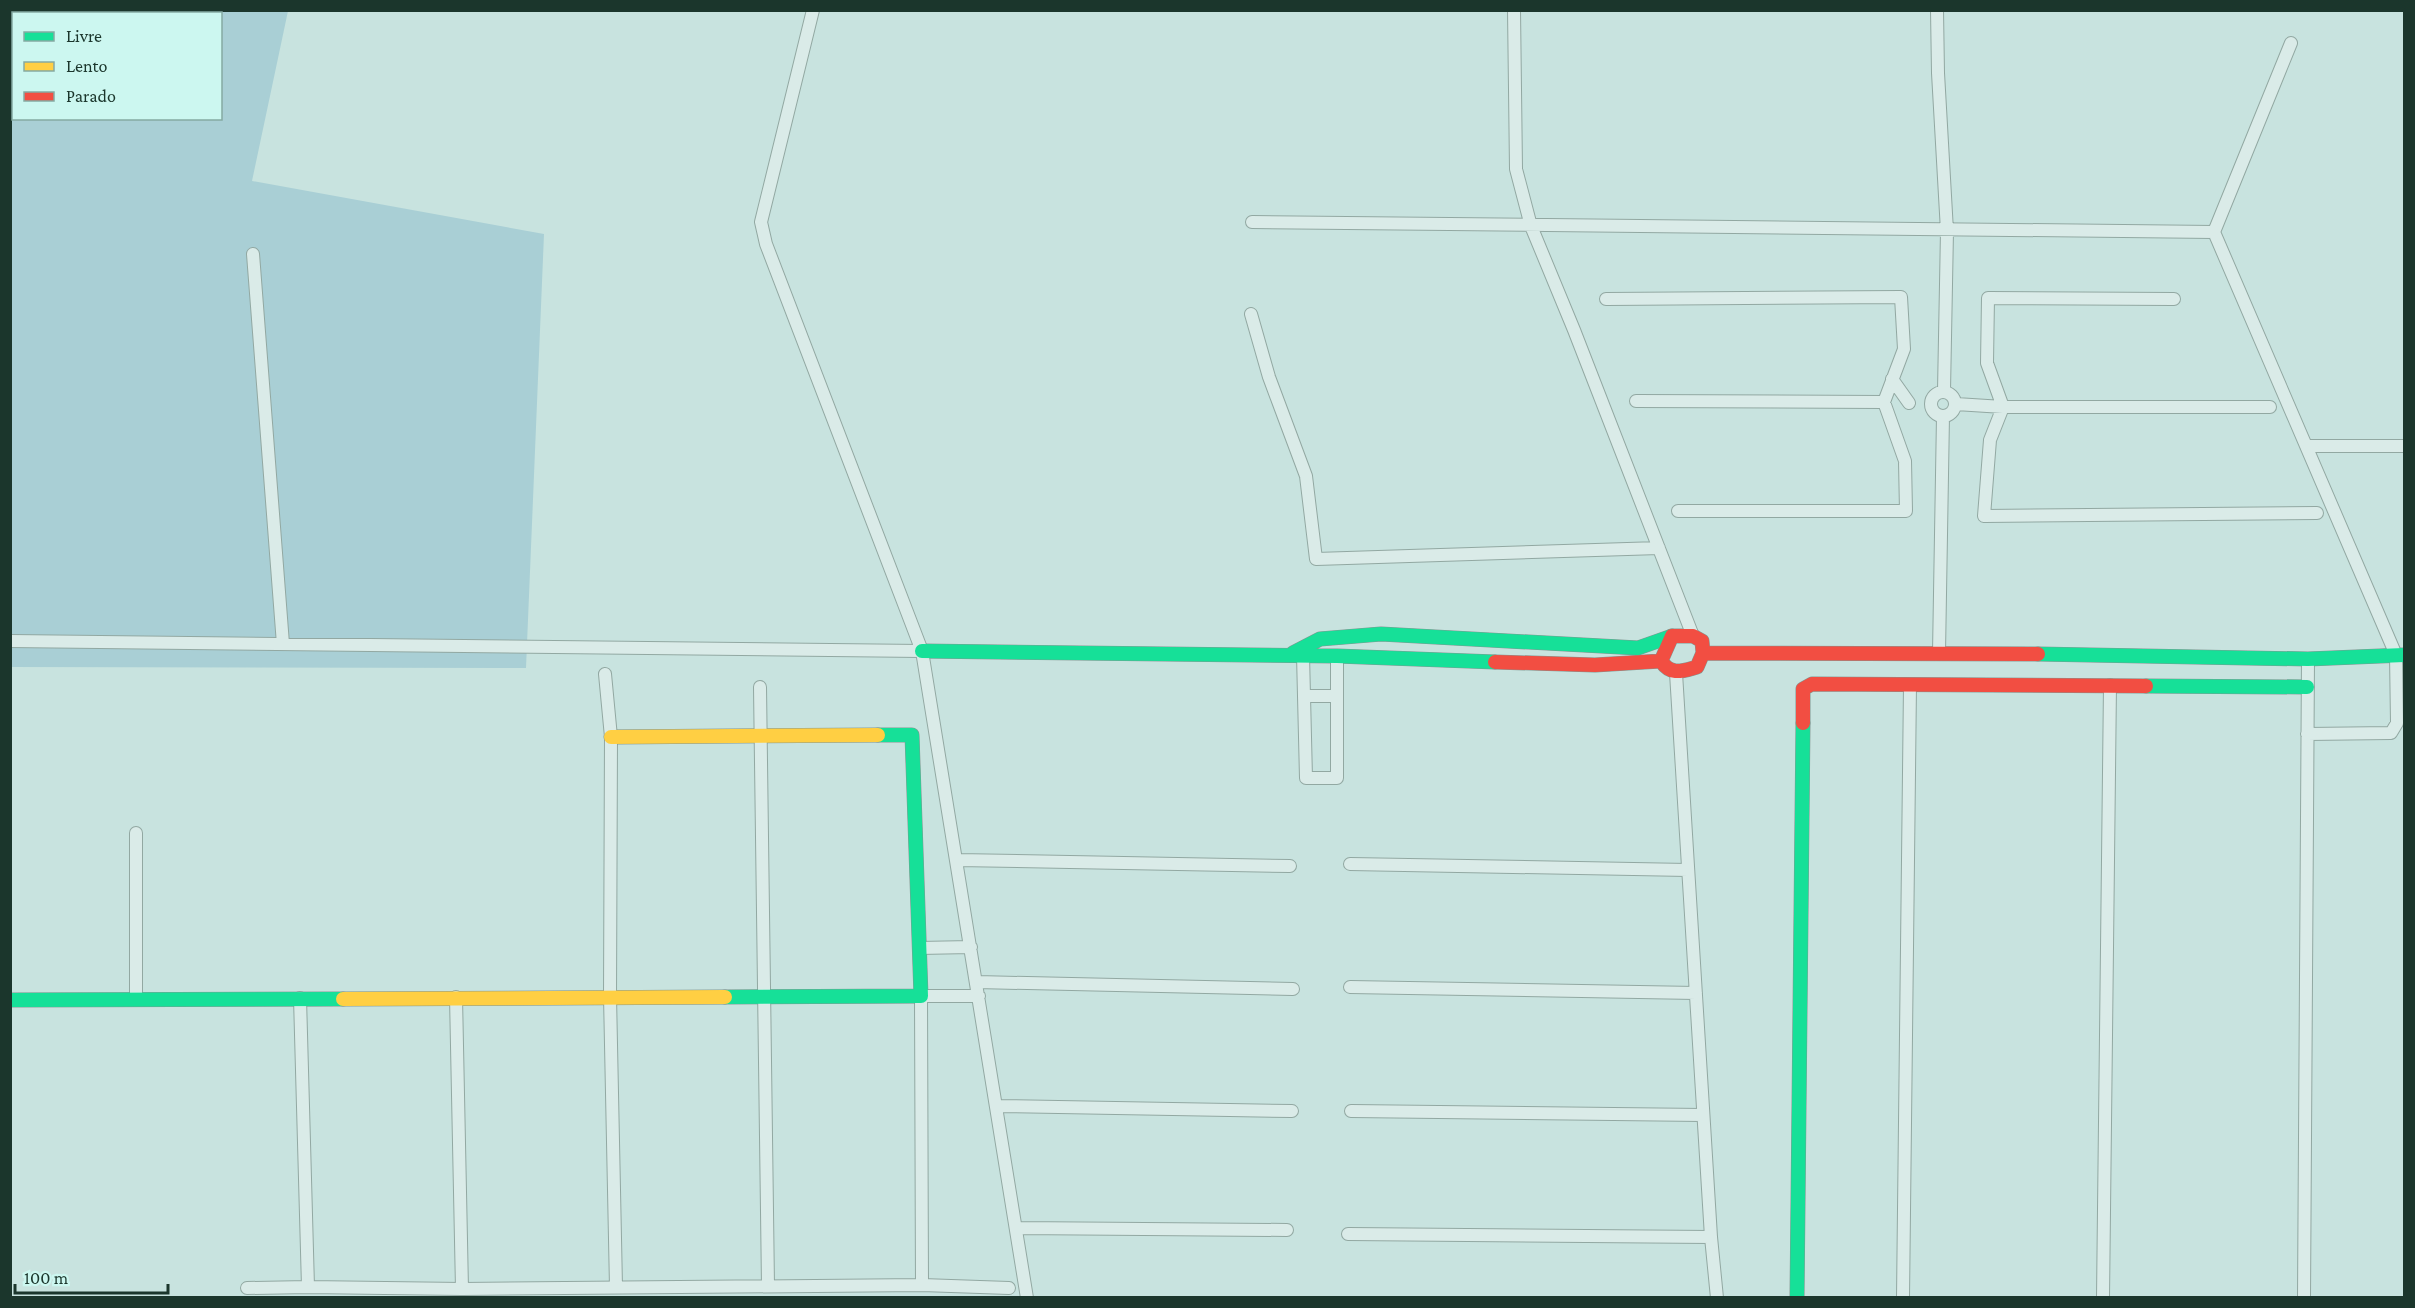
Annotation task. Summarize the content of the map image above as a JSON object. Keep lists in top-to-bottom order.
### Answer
{
  "legend": ["Livre", "Lento", "Parado"],
  "scale_bar": "100 m"
}
